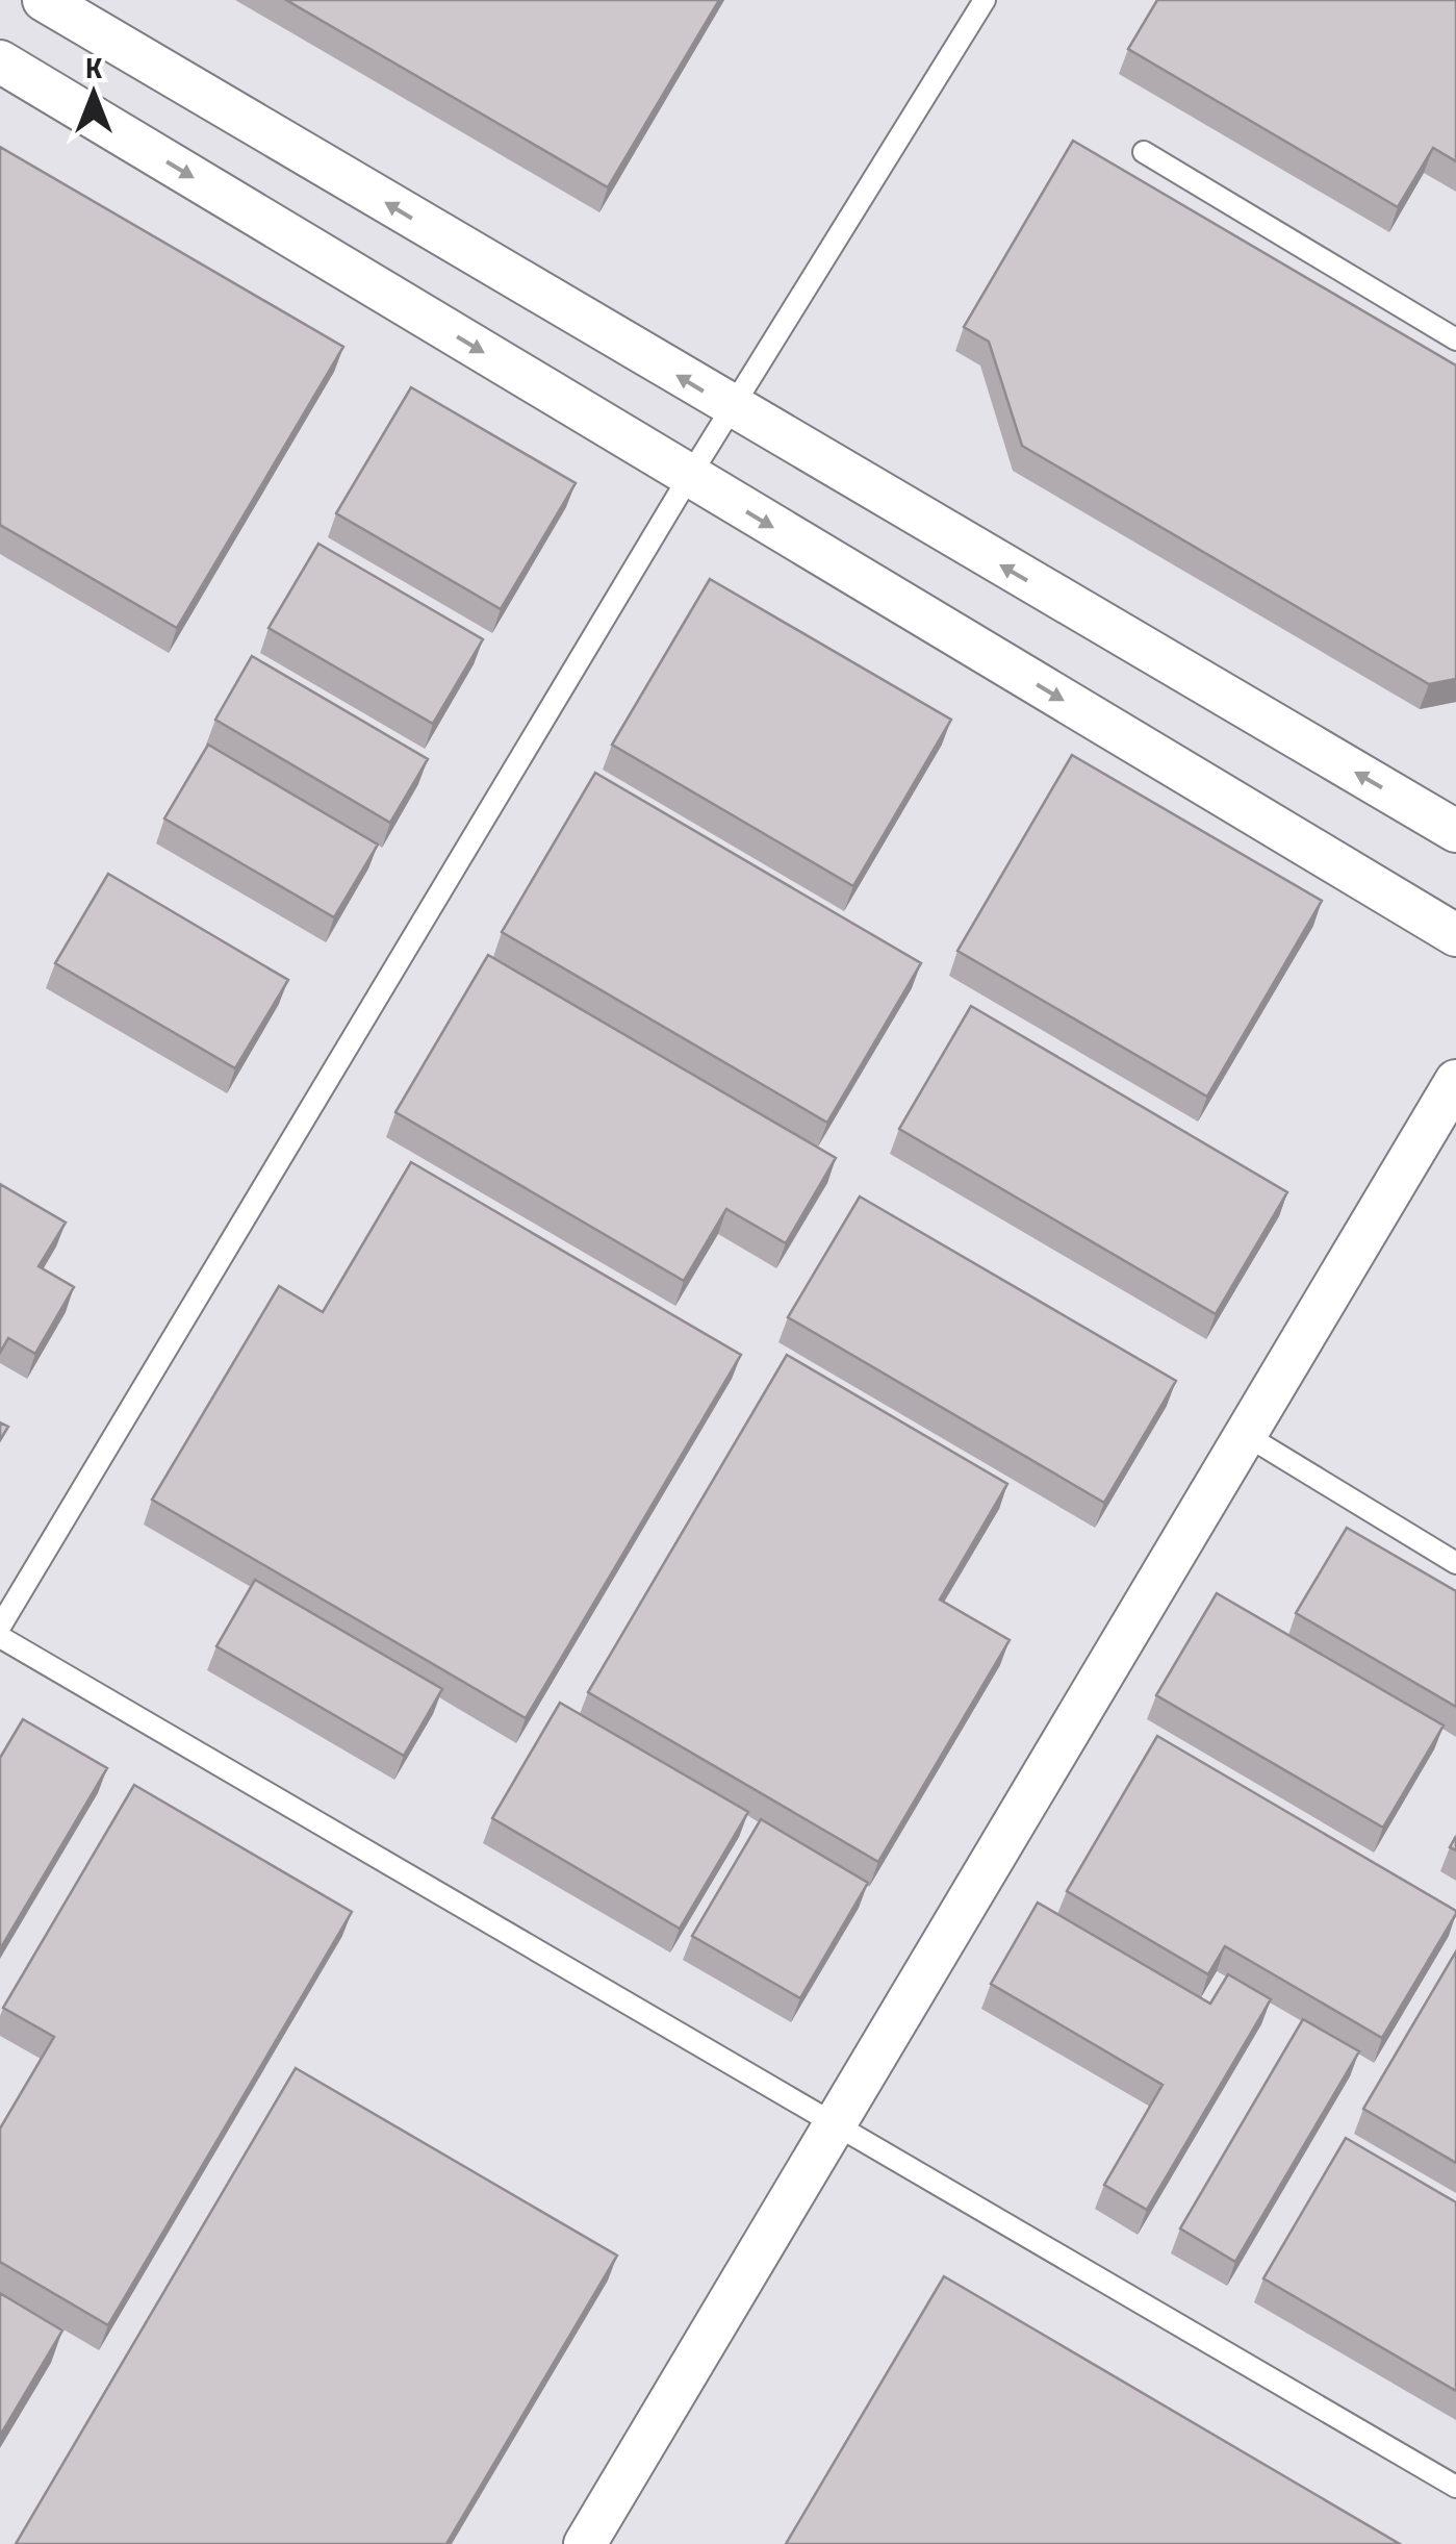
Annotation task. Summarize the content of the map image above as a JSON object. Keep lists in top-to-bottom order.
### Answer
{
  "north": "top"
}
